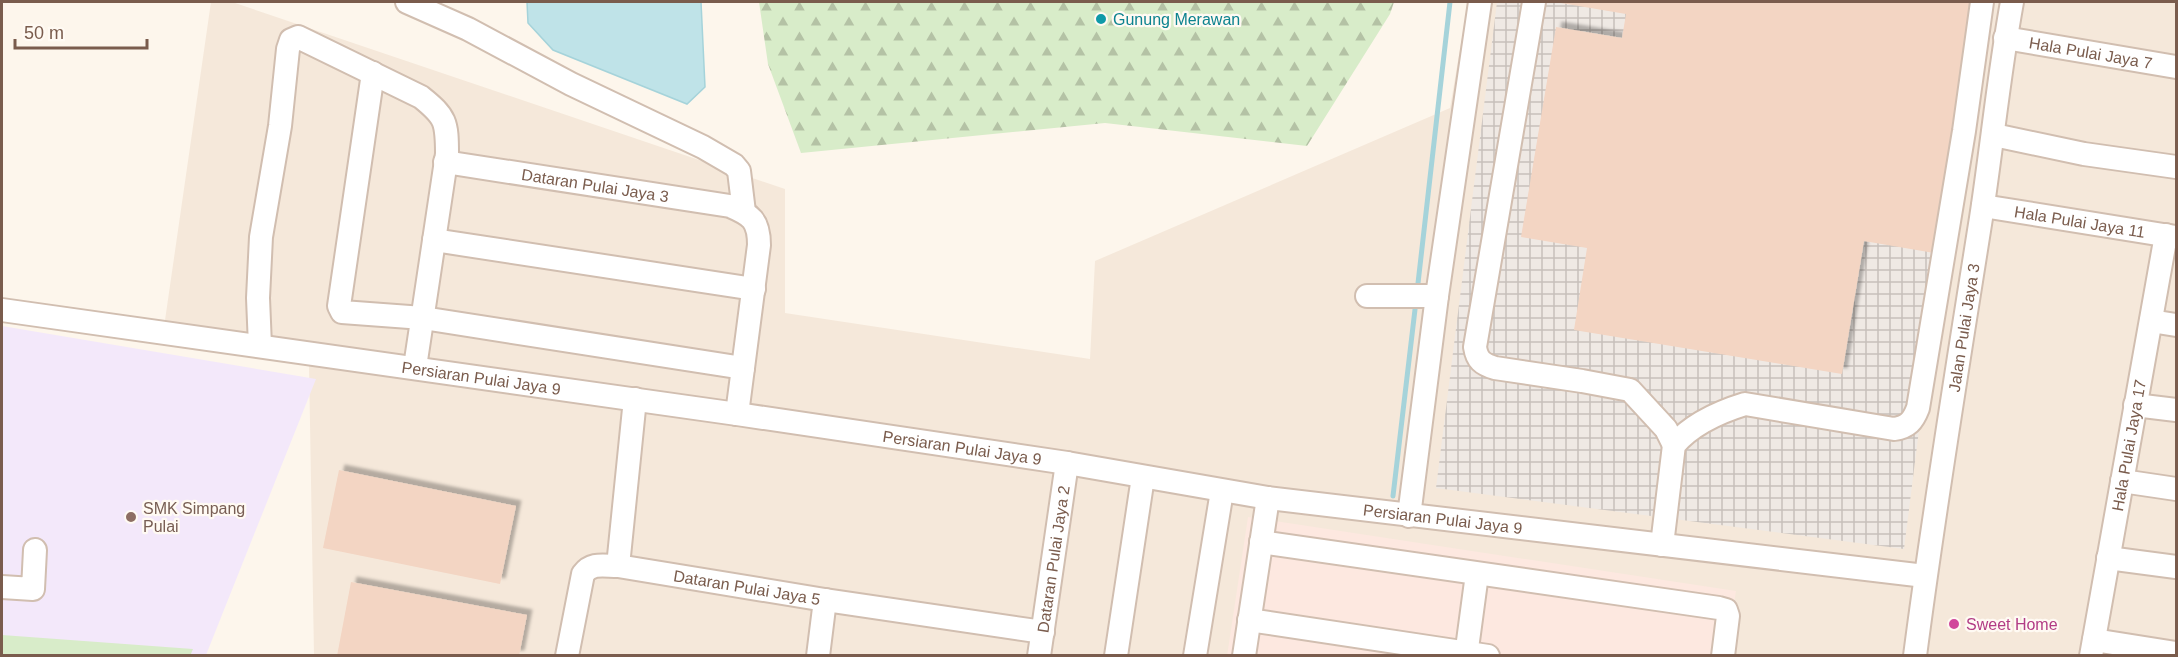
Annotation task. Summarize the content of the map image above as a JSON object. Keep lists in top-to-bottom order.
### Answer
{
  "streets": {
    "street": [
      "Hala Pulai Jaya 7",
      "Dataran Pulai Jaya 3",
      "Hala Pulai Jaya 11",
      "Jalan Pulai Jaya 3",
      "Persiaran Pulai Jaya 9",
      "Hala Pulai Jaya 17",
      "Dataran Pulai Jaya 2",
      "Dataran Pulai Jaya 5"
    ]
  },
  "crossings": [
    ["Hala Pulai Jaya 7", "Jalan Pulai Jaya 3"],
    ["Hala Pulai Jaya 11", "Jalan Pulai Jaya 3"],
    ["Hala Pulai Jaya 11", "Hala Pulai Jaya 17"],
    ["Jalan Pulai Jaya 3", "Persiaran Pulai Jaya 9"],
    ["Persiaran Pulai Jaya 9", "Dataran Pulai Jaya 2"],
    ["Dataran Pulai Jaya 2", "Dataran Pulai Jaya 5"]
  ],
  "places": ["Gunung Merawan", "SMK Simpang Pulai", "Sweet Home"],
  "scale_bar": "50 m"
}
